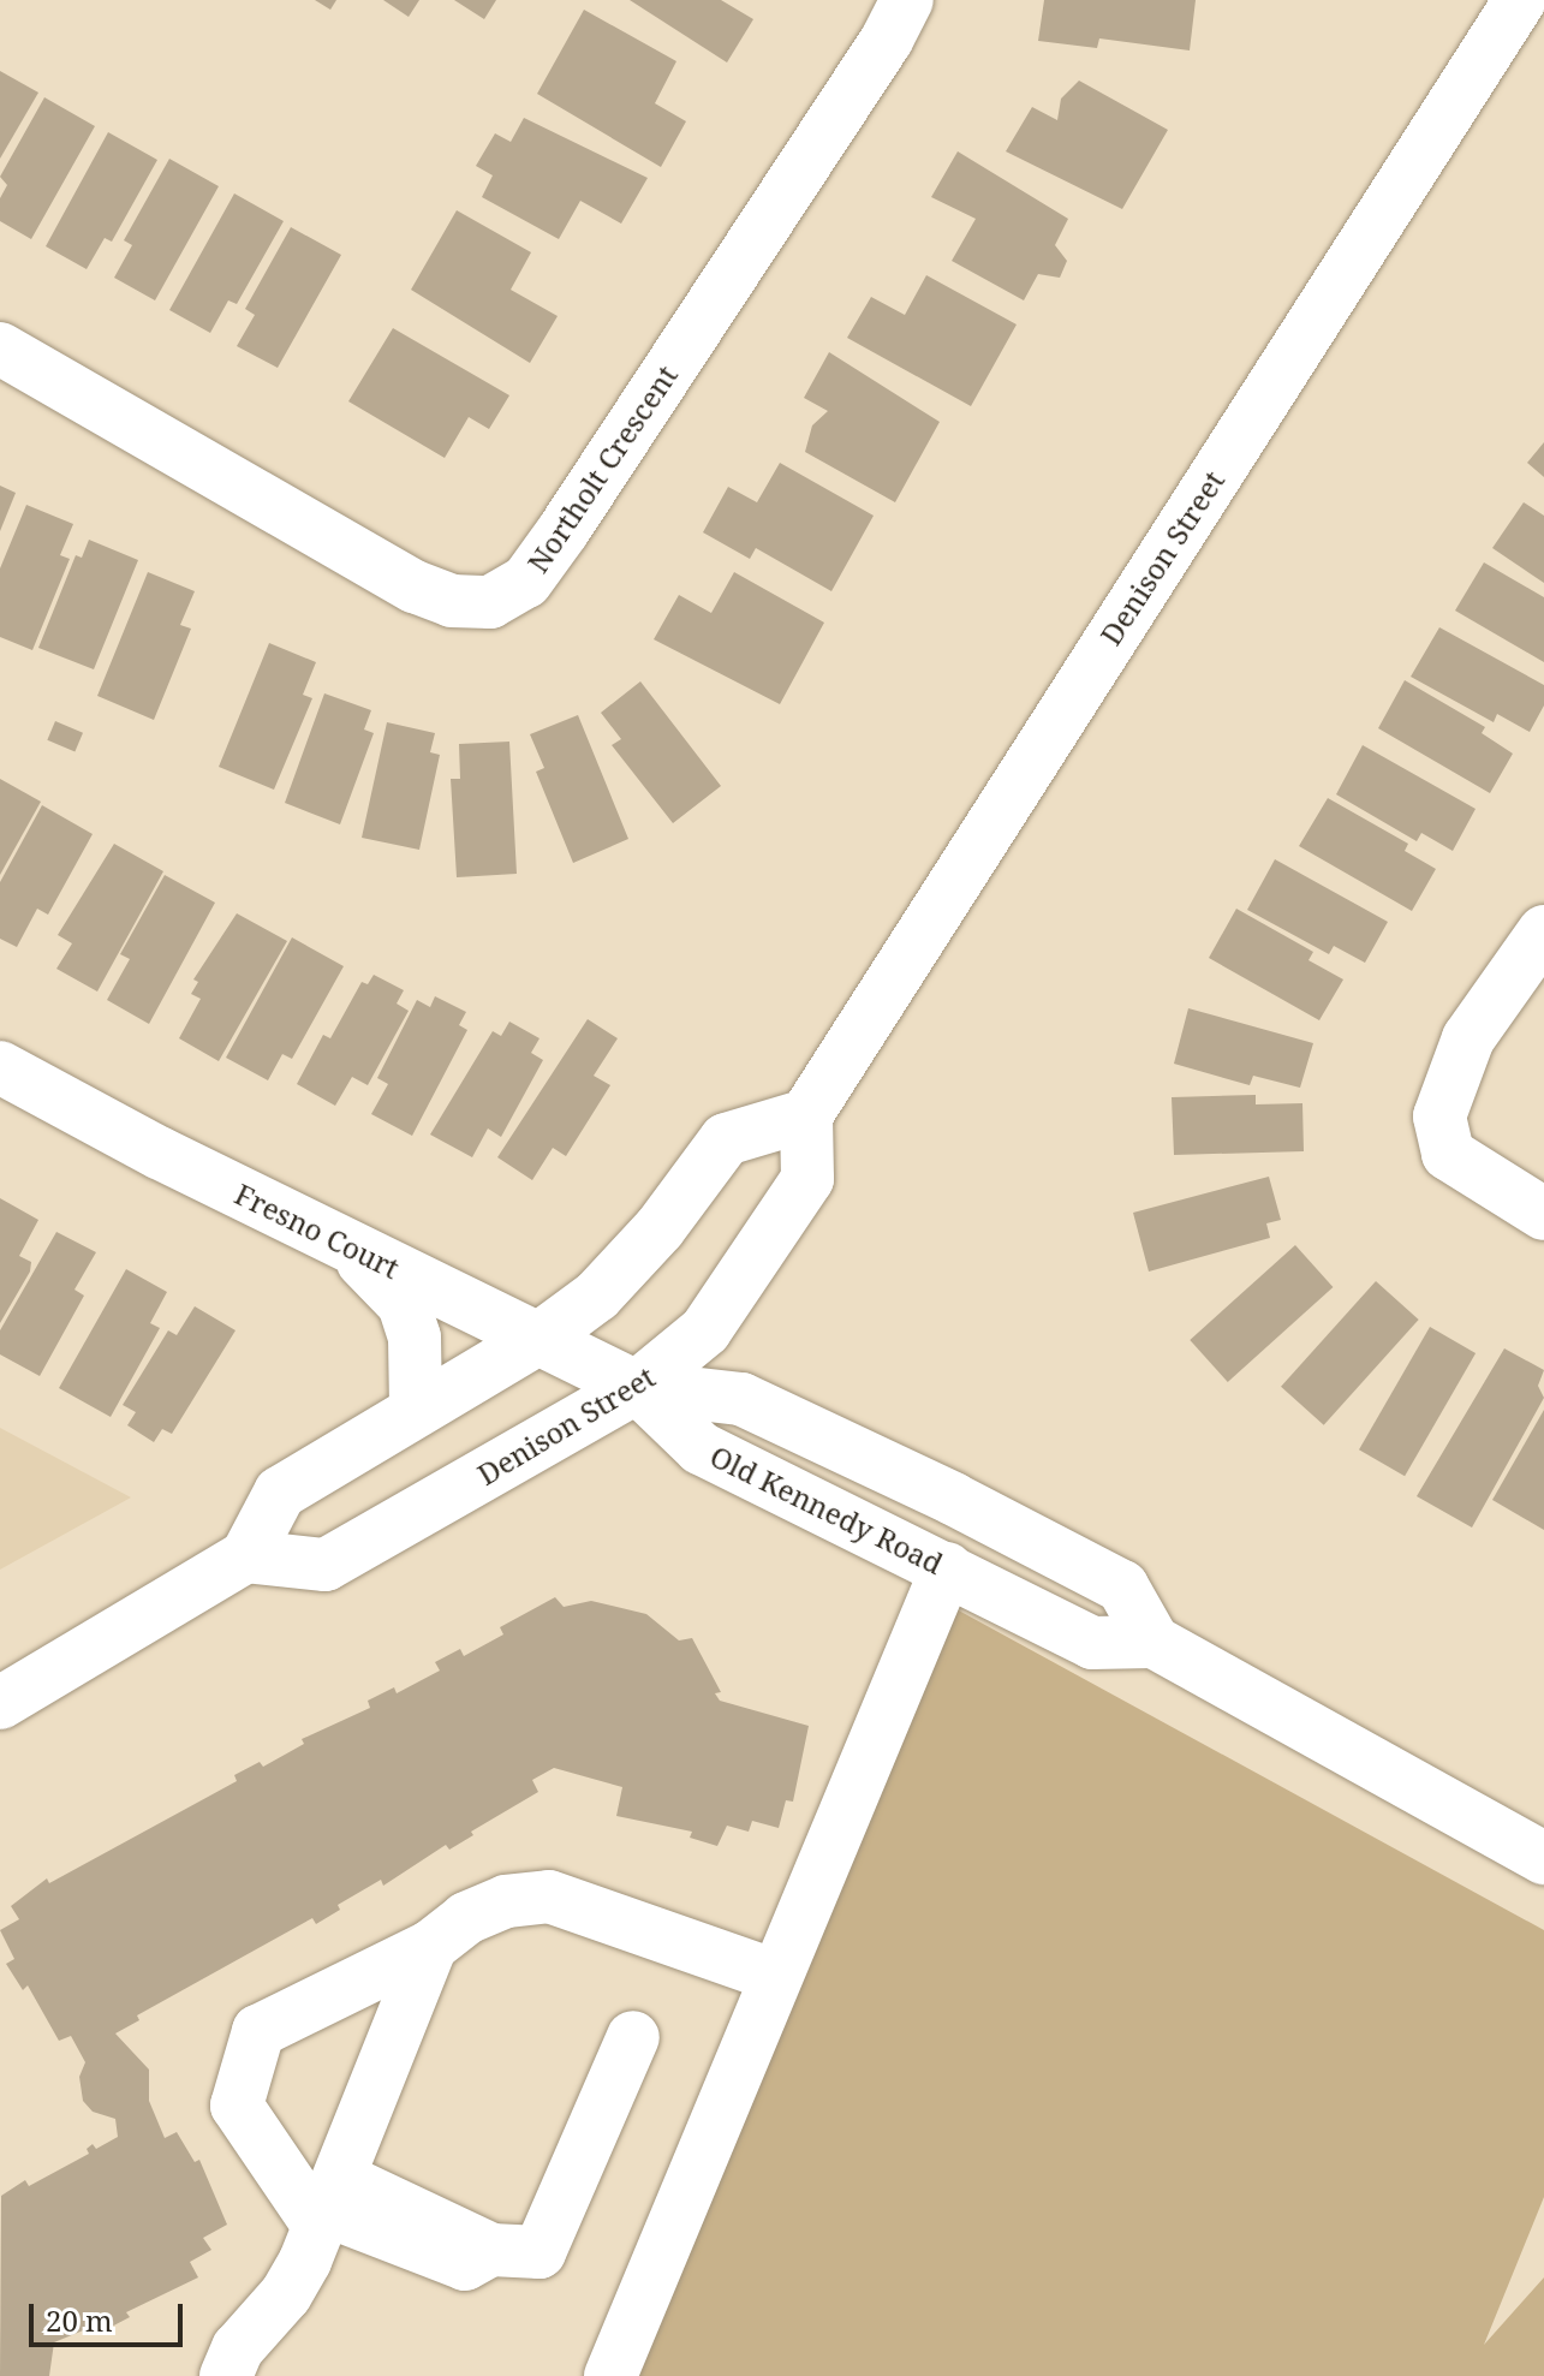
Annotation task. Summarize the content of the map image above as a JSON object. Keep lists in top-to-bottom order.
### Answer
{
  "streets": {
    "street": [
      "Northolt Crescent",
      "Denison Street",
      "Fresno Court",
      "Old Kennedy Road"
    ]
  },
  "crossings": [
    ["Denison Street", "Fresno Court"],
    ["Denison Street", "Old Kennedy Road"],
    ["Fresno Court", "Old Kennedy Road"]
  ],
  "scale_bar": "20 m"
}
